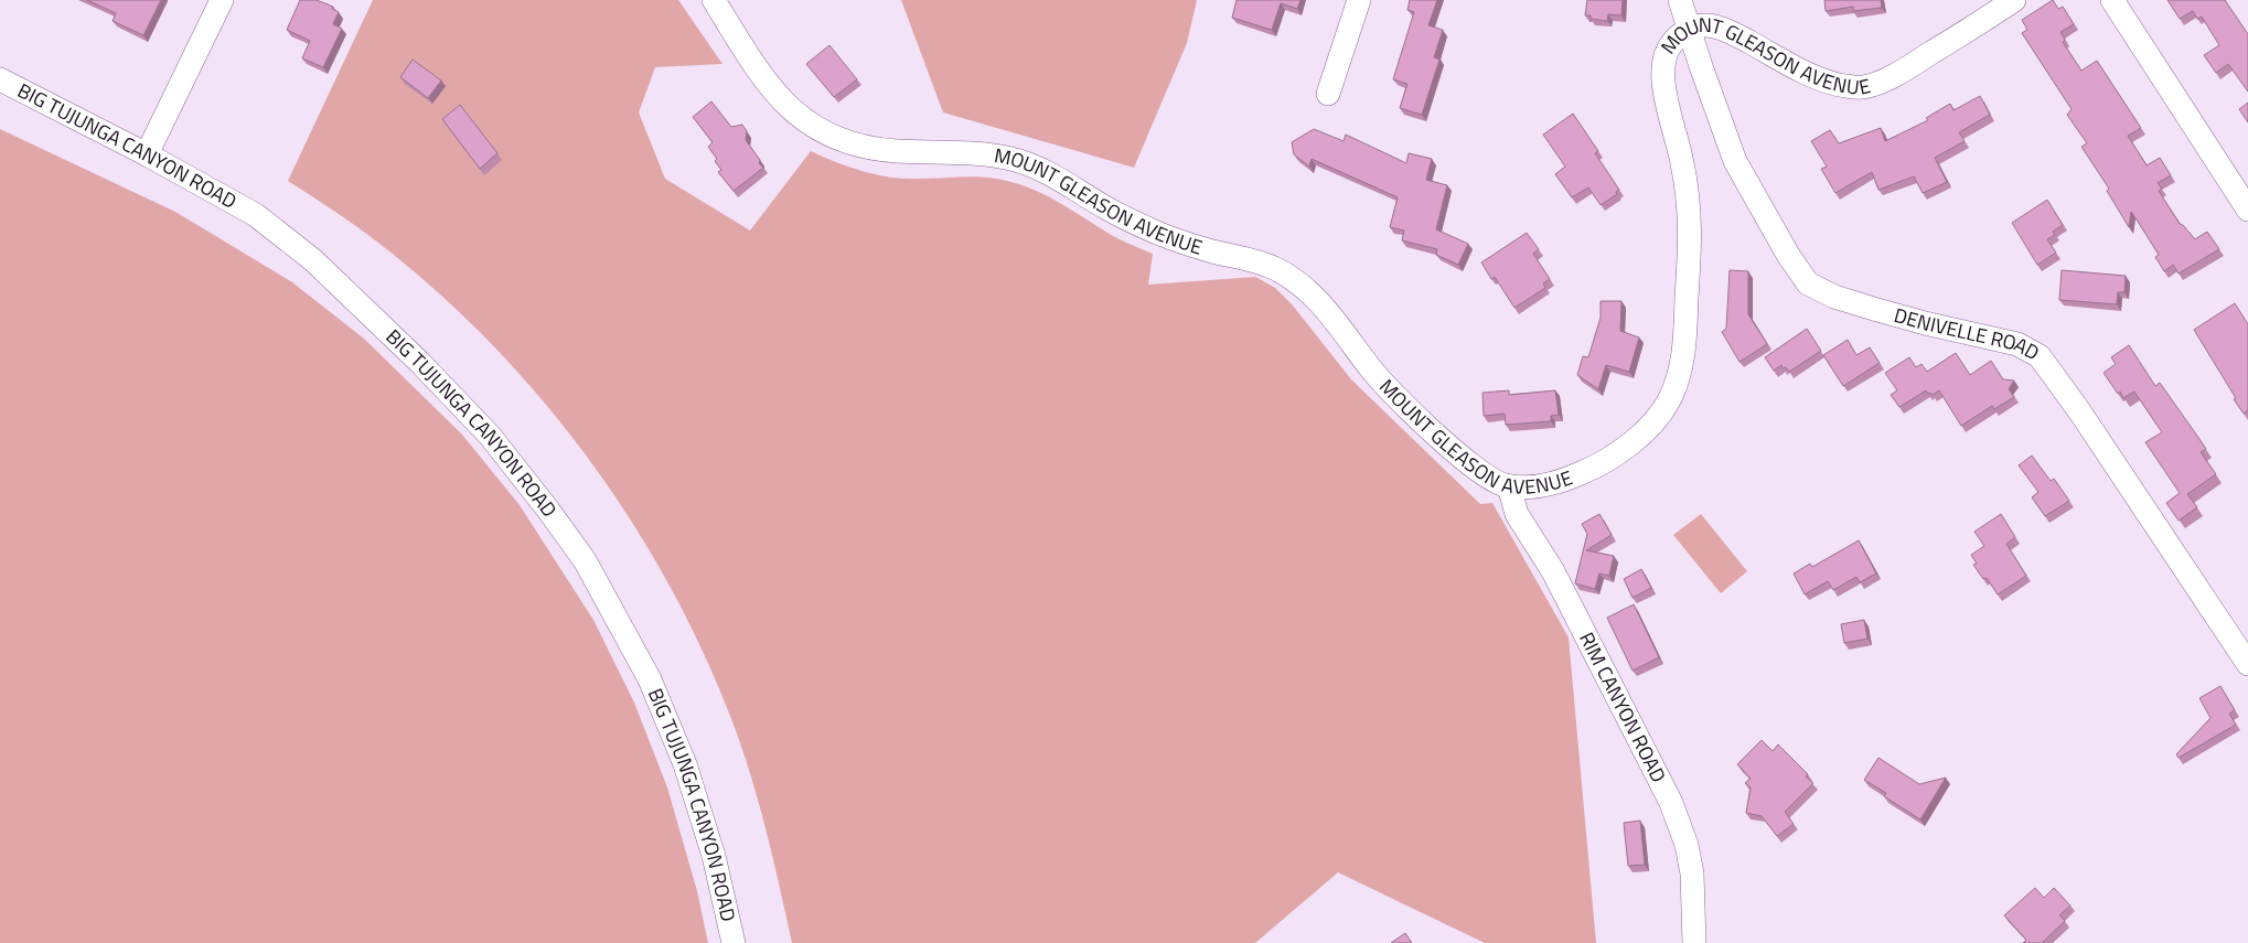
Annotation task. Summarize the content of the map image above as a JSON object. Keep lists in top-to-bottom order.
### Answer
{
  "streets": {
    "street": [
      "MOUNT GLEASON AVENUE",
      "BIG TUJUNGA CANYON ROAD",
      "DENIVELLE ROAD",
      "RIM CANYON ROAD"
    ]
  },
  "crossings": [
    ["MOUNT GLEASON AVENUE", "DENIVELLE ROAD"],
    ["MOUNT GLEASON AVENUE", "RIM CANYON ROAD"]
  ]
}
